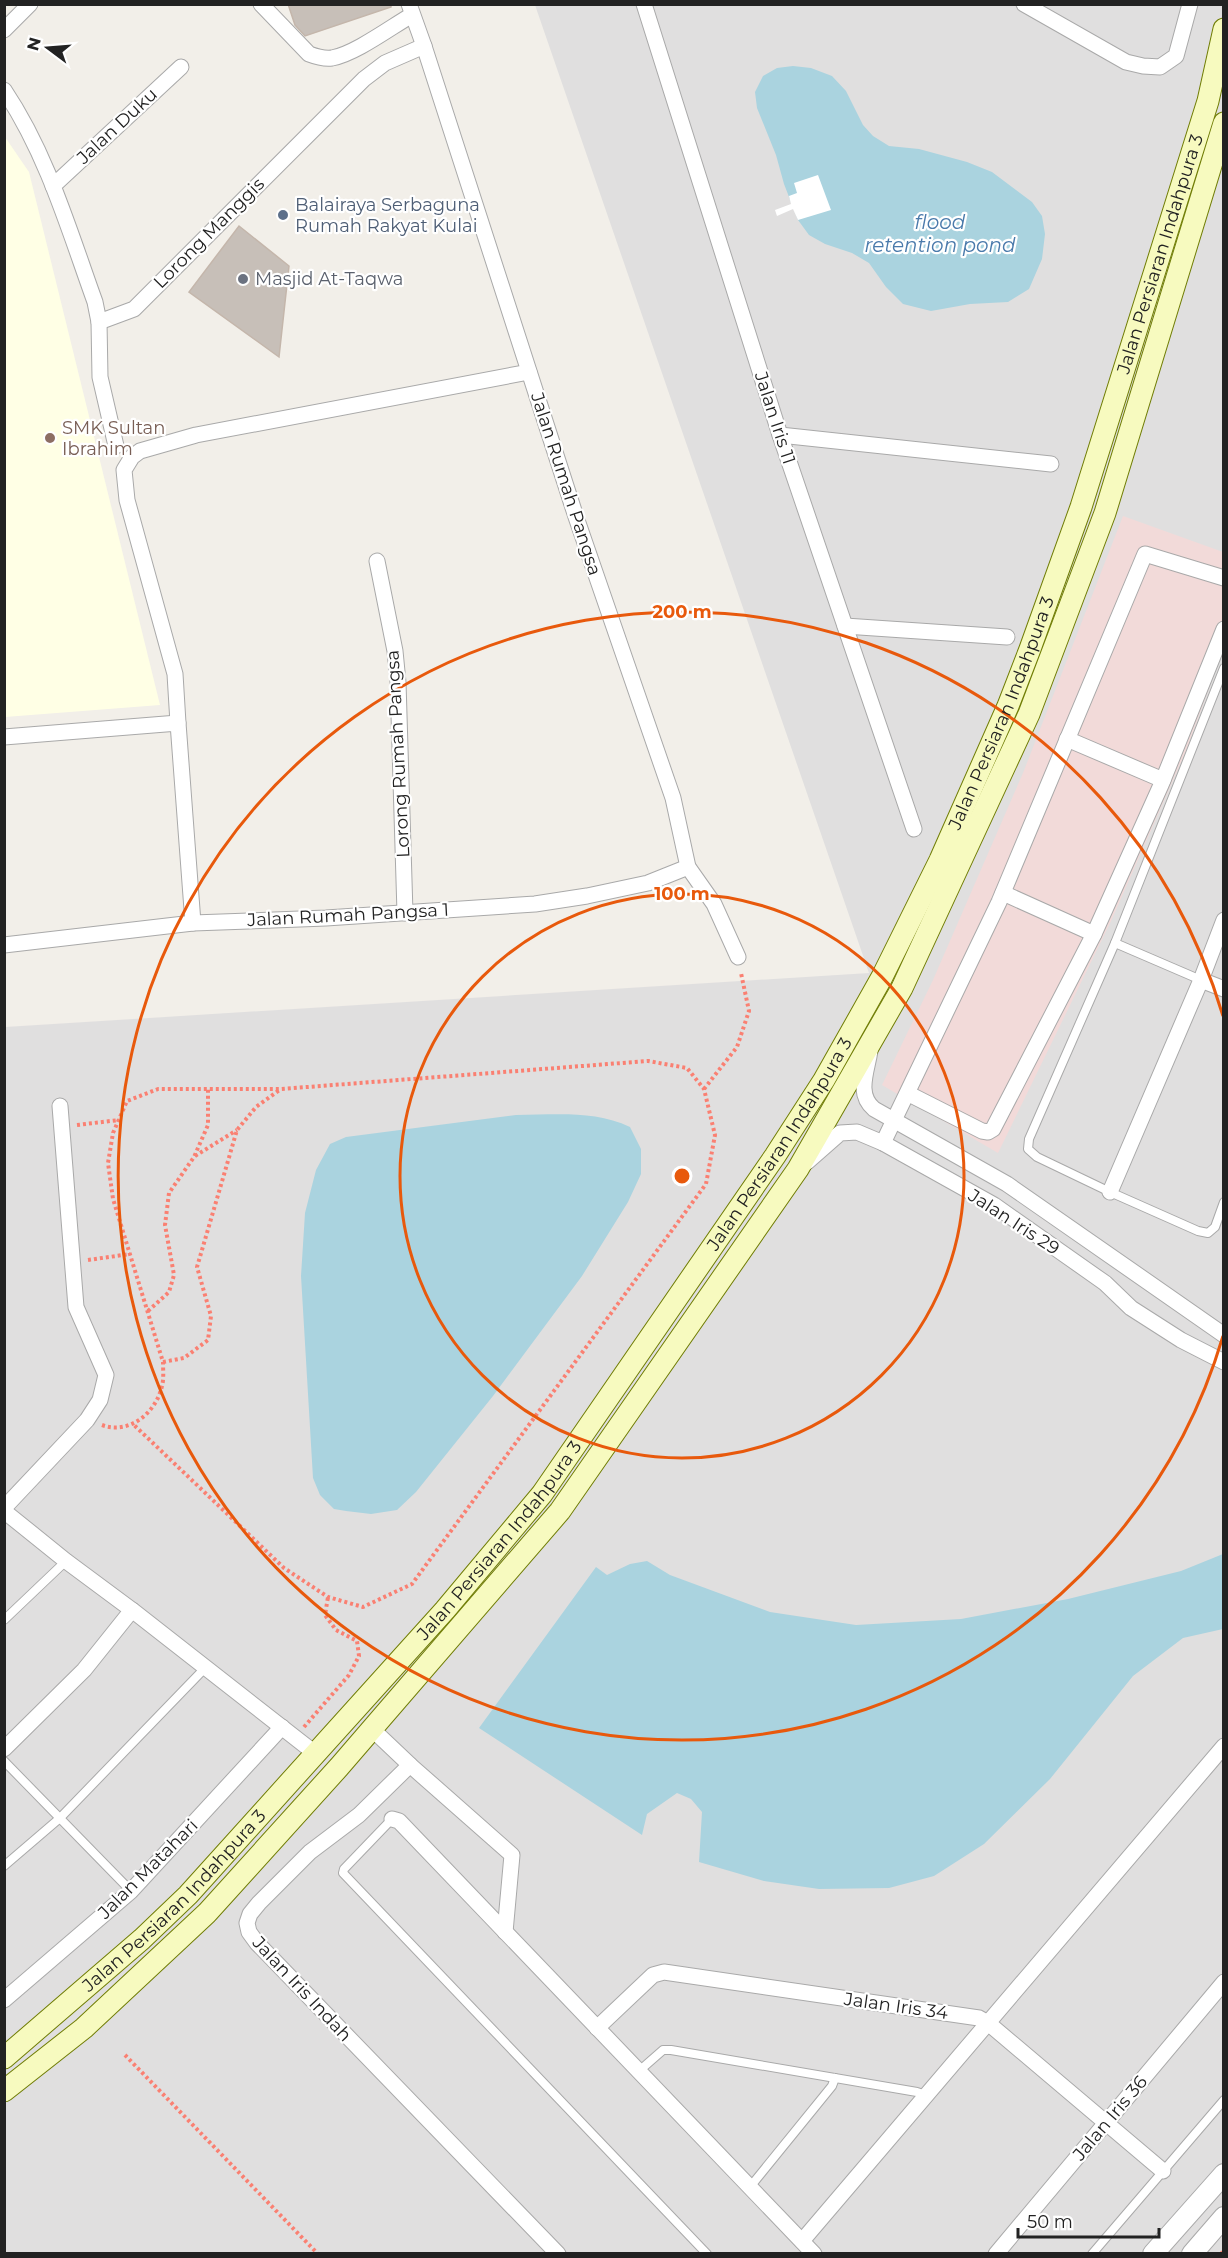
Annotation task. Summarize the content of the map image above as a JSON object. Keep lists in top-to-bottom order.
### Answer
{
  "streets": {
    "main road": ["Jalan Persiaran Indahpura 3"],
    "street": [
      "Jalan Duku",
      "Lorong Manggis",
      "Jalan Iris 11",
      "Jalan Rumah Pangsa",
      "Lorong Rumah Pangsa",
      "Jalan Rumah Pangsa 1",
      "Jalan Iris 29",
      "Jalan Matahari",
      "Jalan Iris Indah",
      "Jalan Iris 34",
      "Jalan Iris 36"
    ]
  },
  "crossings": [
    ["Lorong Manggis", "Jalan Rumah Pangsa"],
    ["Jalan Persiaran Indahpura 3", "Jalan Iris 29"],
    ["Jalan Rumah Pangsa", "Jalan Rumah Pangsa 1"],
    ["Lorong Rumah Pangsa", "Jalan Rumah Pangsa 1"],
    ["Jalan Iris 34", "Jalan Iris 36"]
  ],
  "water": ["flood retention pond"],
  "places": ["Balairaya Serbaguna Rumah Rakyat Kulai", "Masjid At-Taqwa", "SMK Sultan Ibrahim"],
  "scale_bar": "50 m",
  "north": "left",
  "rings": ["200 m", "100 m"]
}
